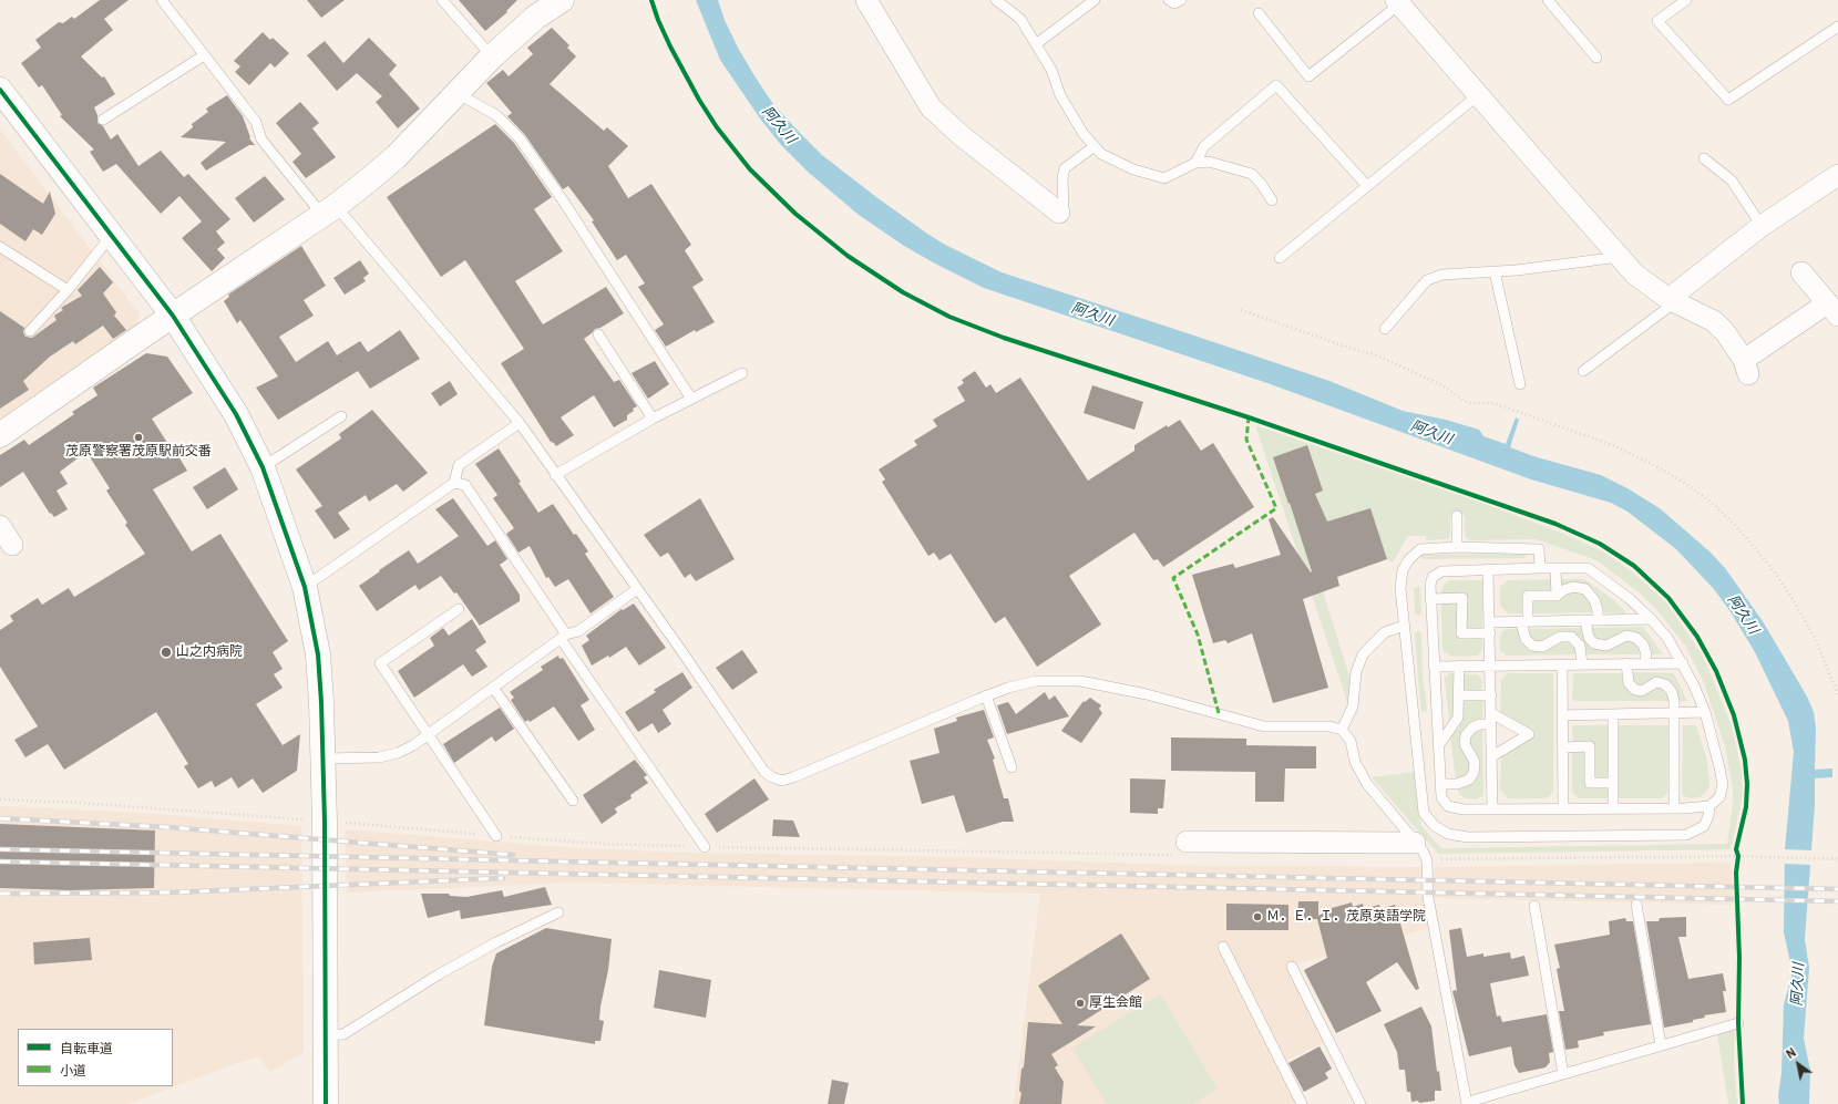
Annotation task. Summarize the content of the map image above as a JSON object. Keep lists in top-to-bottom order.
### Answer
{
  "water": ["阿久川"],
  "places": [
    "茂原警察署茂原駅前交番",
    "山之内病院",
    "Ｍ．Ｅ．Ｉ．茂原英語学院",
    "厚生会館"
  ],
  "legend": ["自転車道", "小道"],
  "north": "top left"
}
